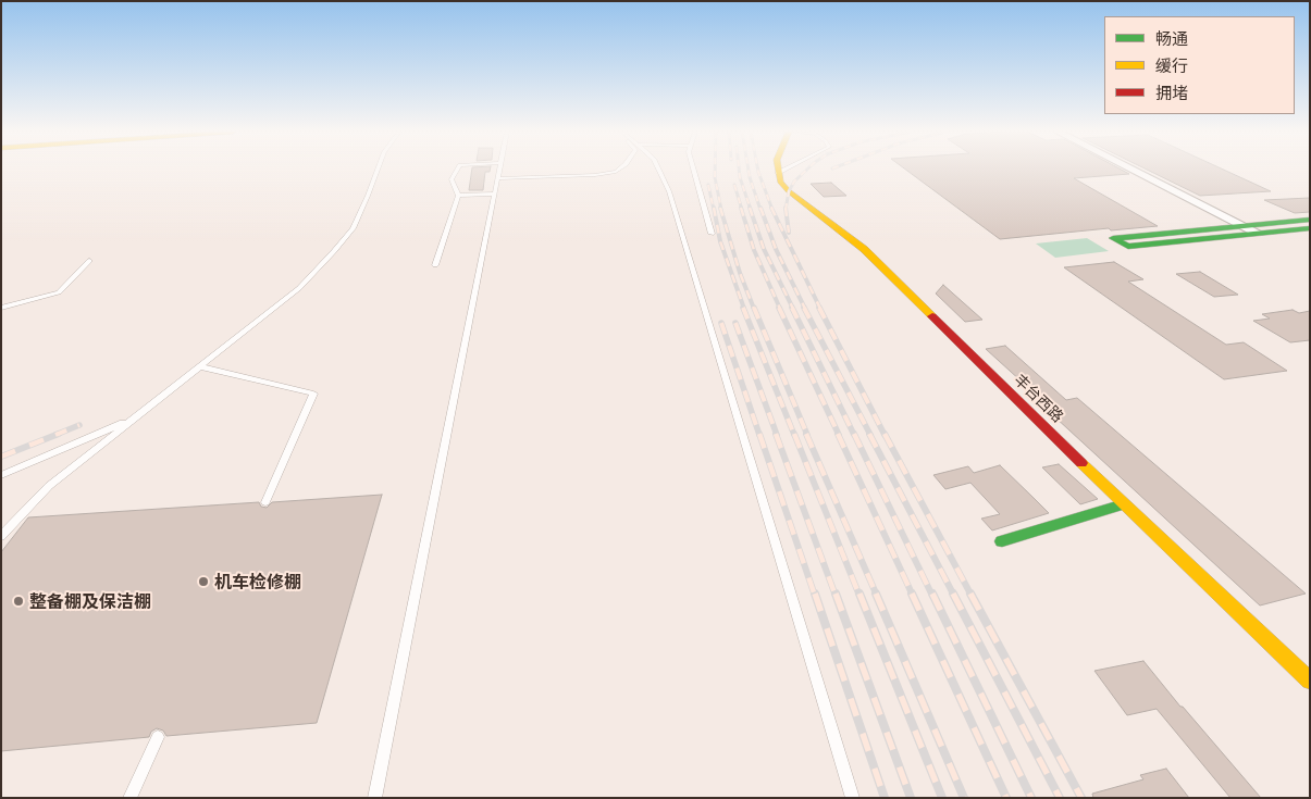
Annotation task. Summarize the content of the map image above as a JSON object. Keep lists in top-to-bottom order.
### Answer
{
  "streets": {
    "street": ["丰台西路"]
  },
  "places": ["机车检修棚", "整备棚及保洁棚"],
  "legend": ["畅通", "缓行", "拥堵"]
}
